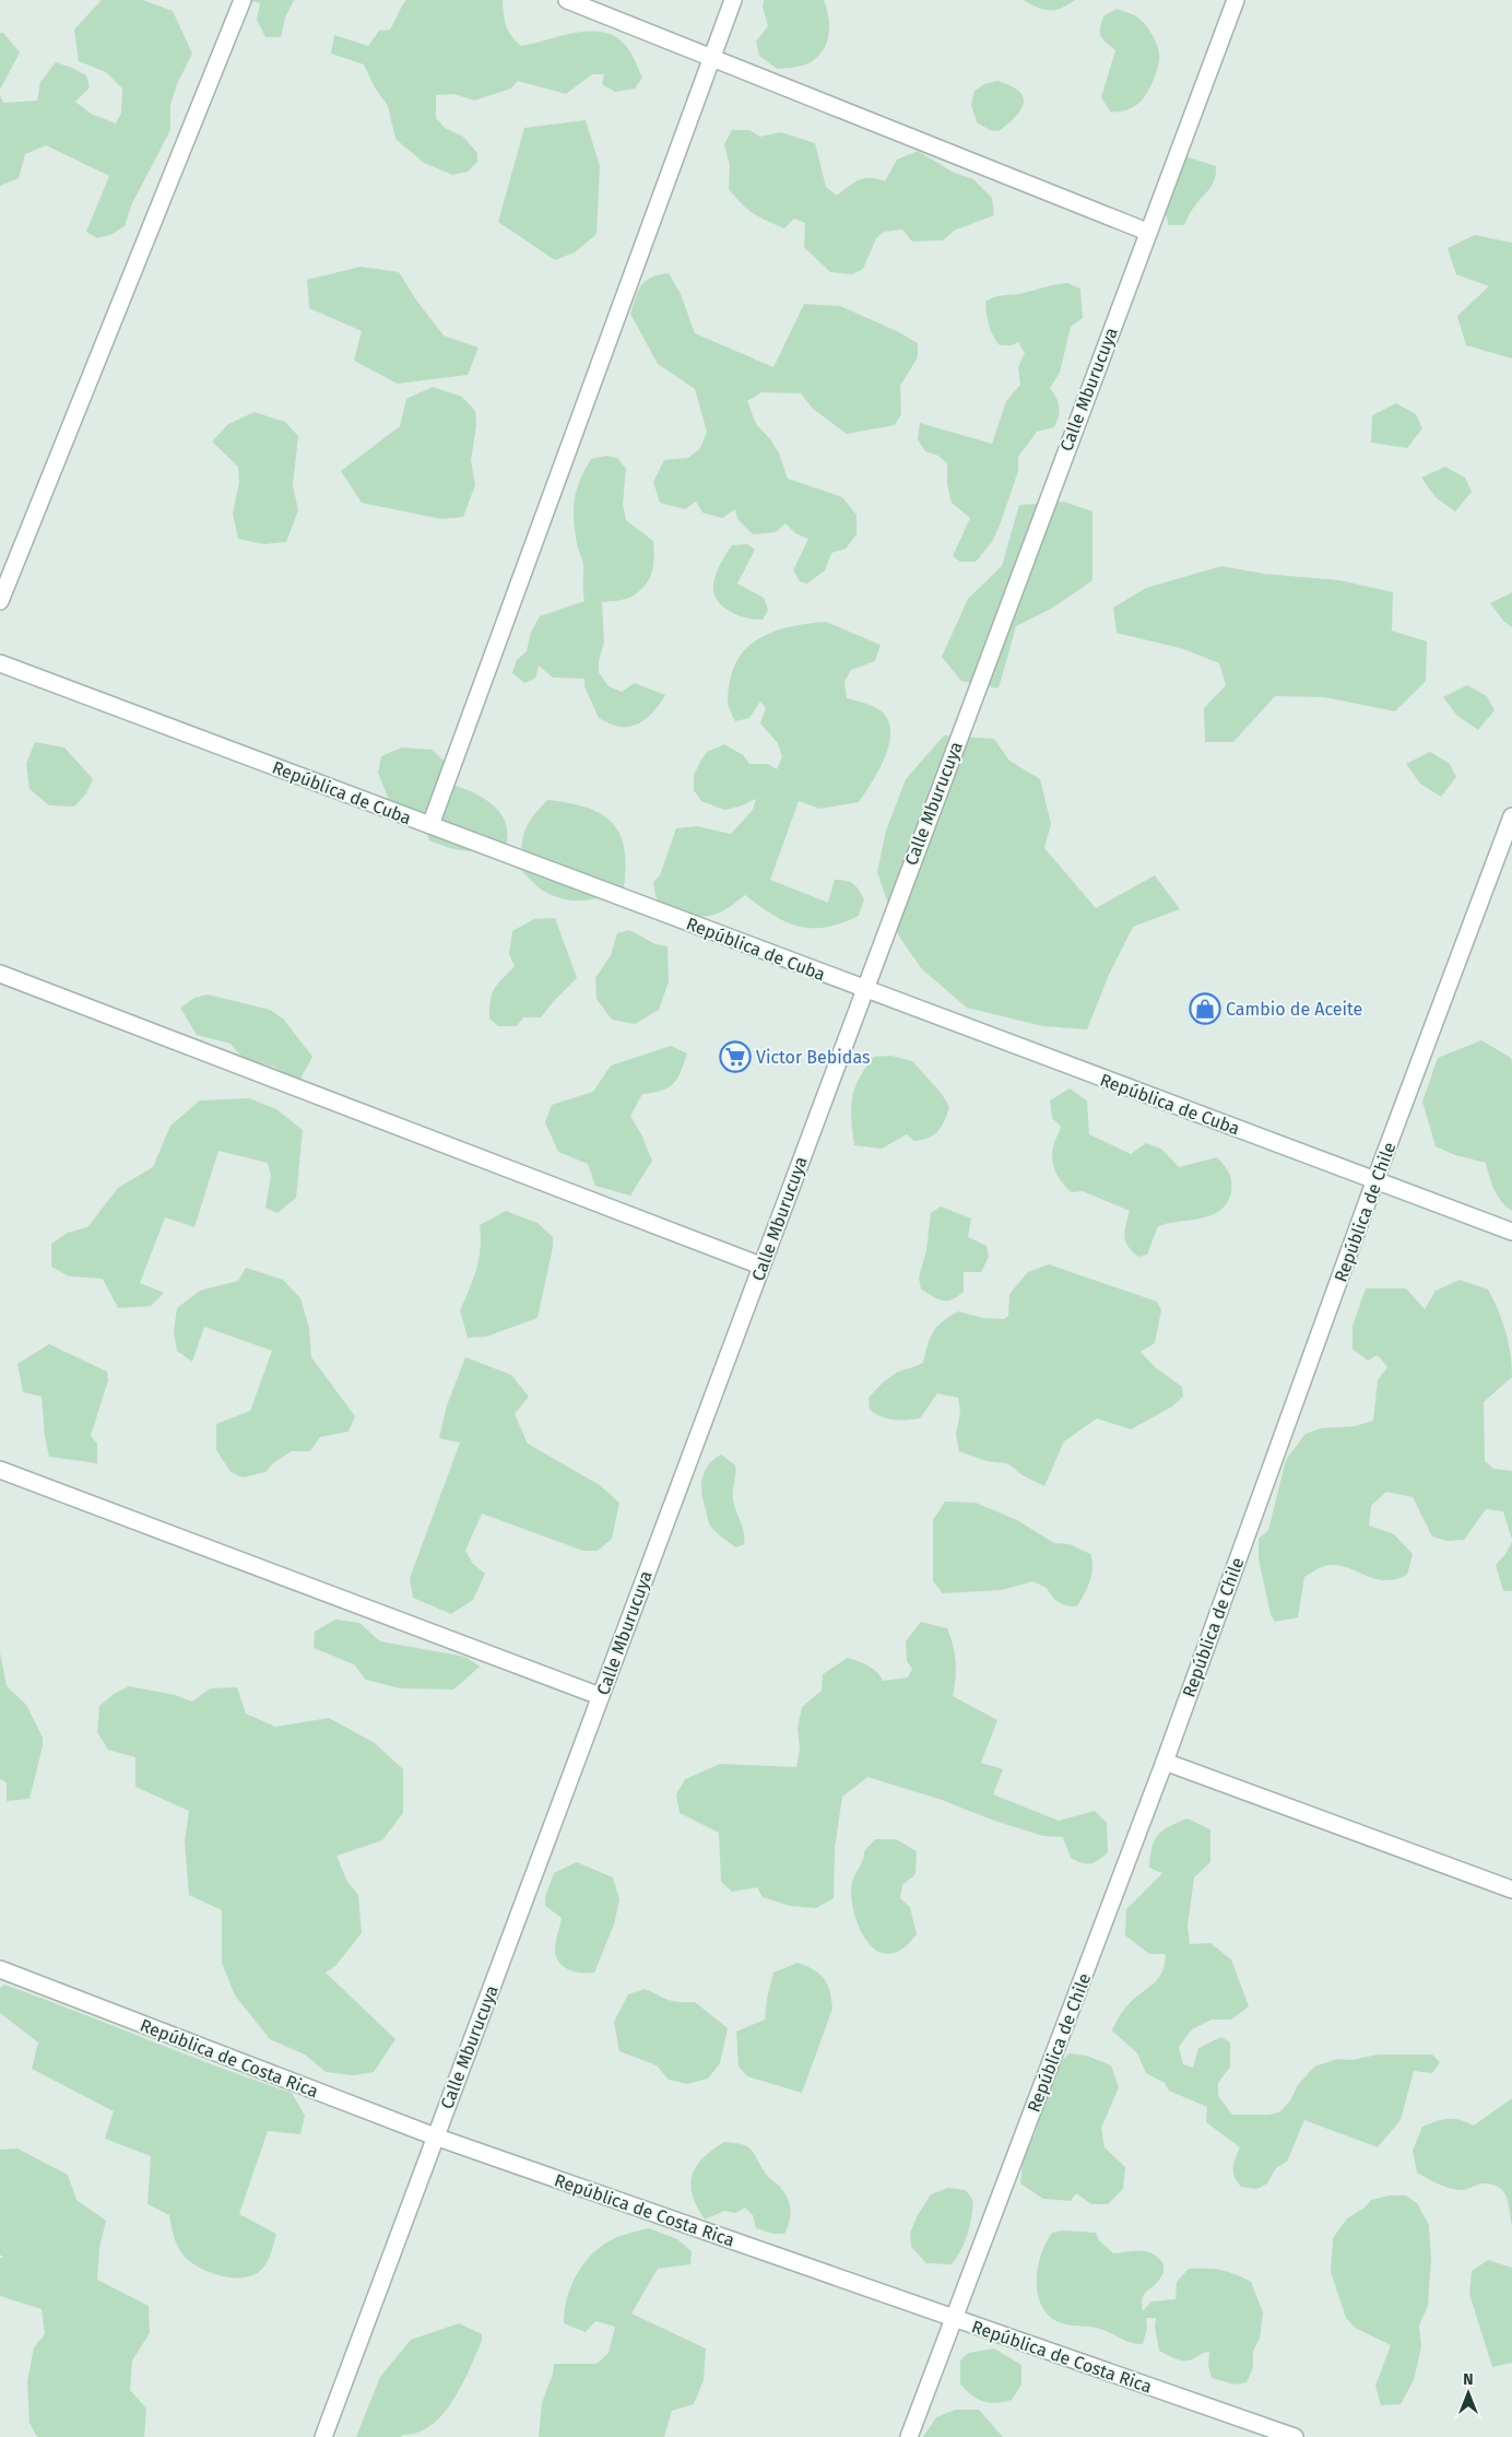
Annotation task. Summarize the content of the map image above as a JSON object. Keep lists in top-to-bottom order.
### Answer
{
  "streets": {
    "street": [
      "Calle Mburucuya",
      "República de Cuba",
      "República de Chile",
      "República de Costa Rica"
    ]
  },
  "crossings": [
    ["Calle Mburucuya", "República de Cuba"],
    ["Calle Mburucuya", "República de Costa Rica"],
    ["República de Cuba", "República de Chile"],
    ["República de Chile", "República de Costa Rica"]
  ],
  "places": {
    "shop": ["Cambio de Aceite"],
    "supermarket": ["Victor Bebidas"]
  },
  "north": "top"
}
